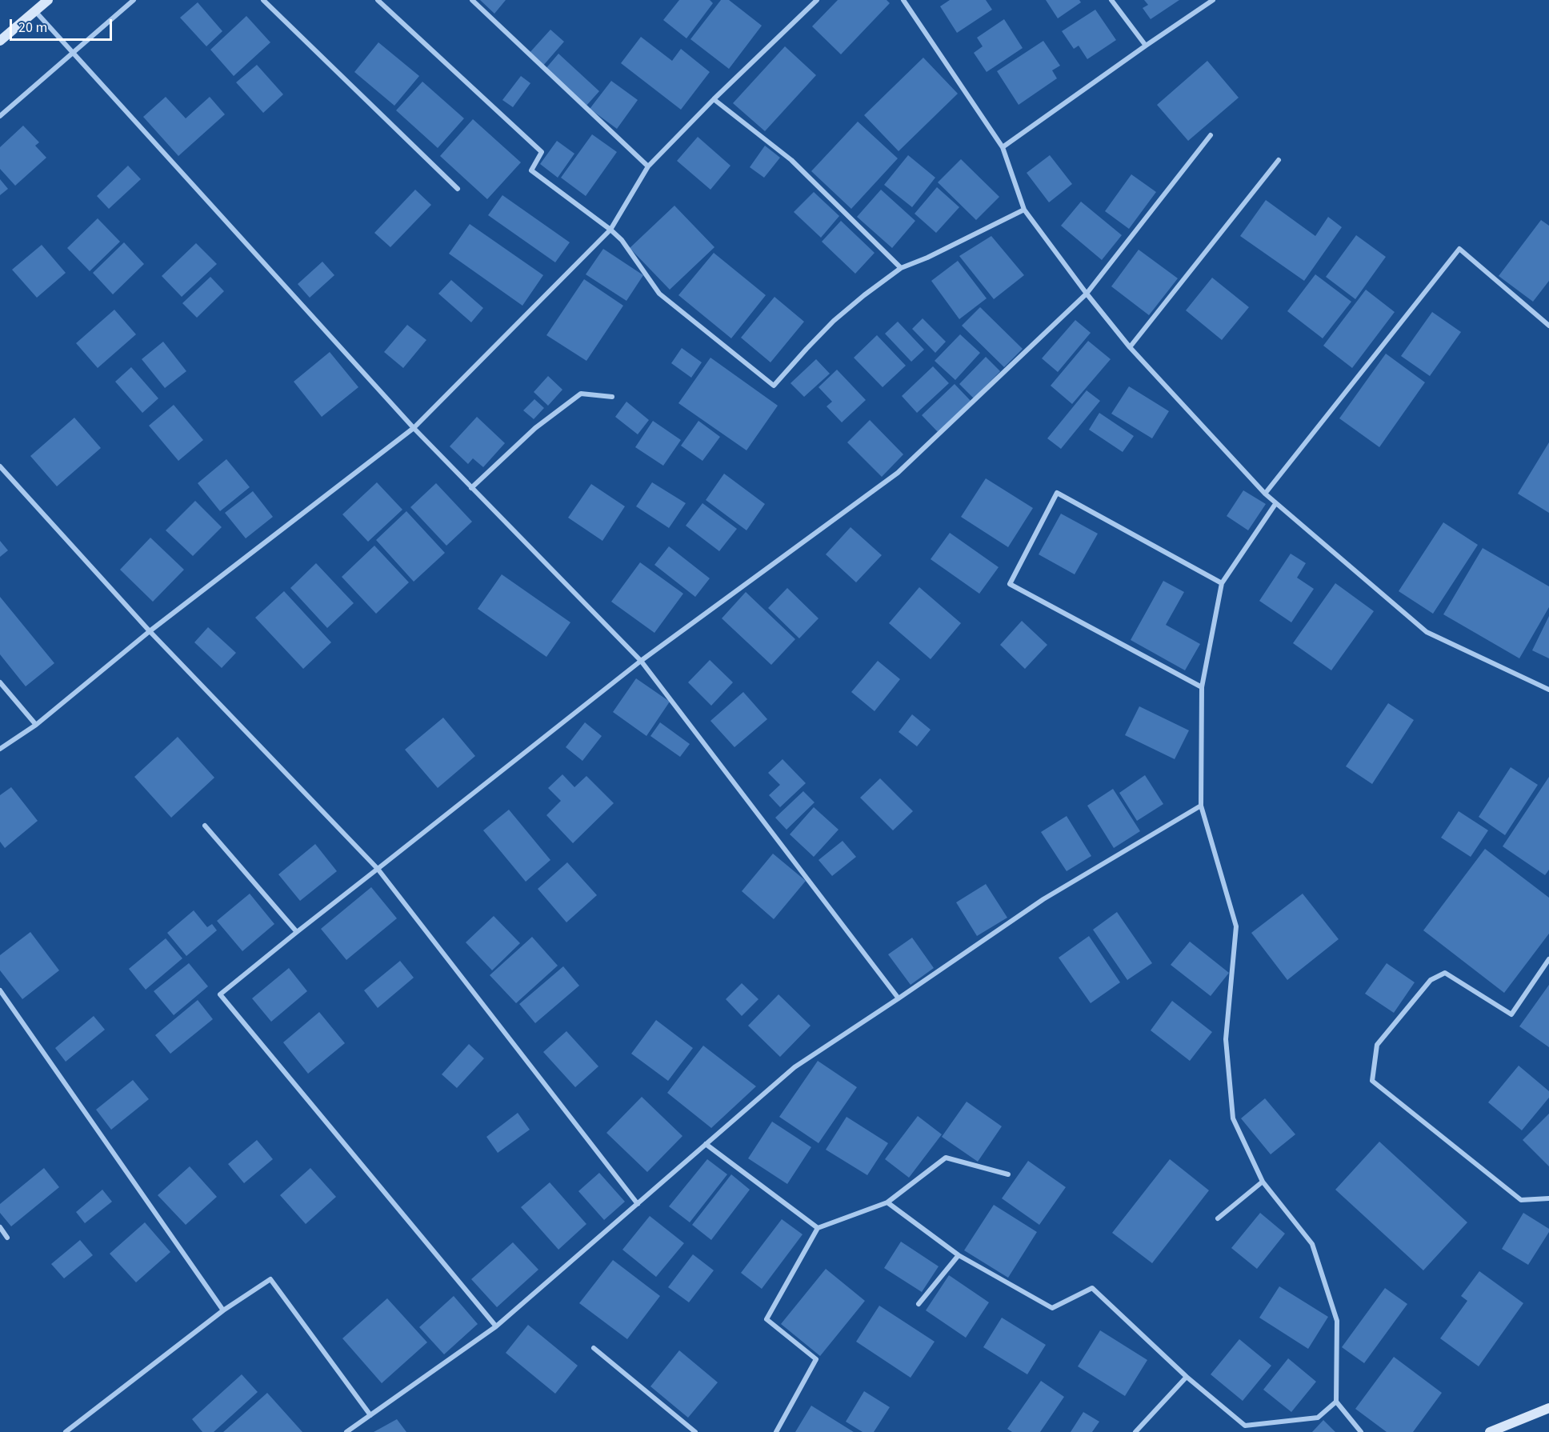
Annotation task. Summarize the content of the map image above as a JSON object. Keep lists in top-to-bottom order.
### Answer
{
  "scale_bar": "20 m"
}
